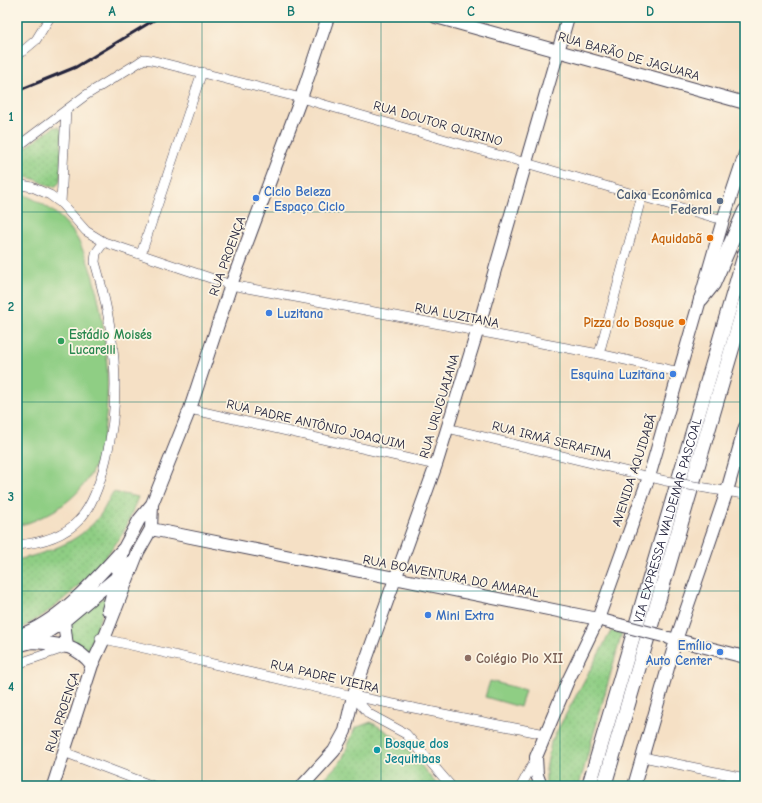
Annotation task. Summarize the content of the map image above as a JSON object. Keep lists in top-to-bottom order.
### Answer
{
  "streets": {
    "highway": ["VIA EXPRESSA WALDEMAR PASCOAL"],
    "main road": [
      "RUA BARÃO DE JAGUARA",
      "RUA PROENÇA",
      "RUA URUGUAIANA",
      "AVENIDA AQUIDABÃ",
      "RUA BOAVENTURA DO AMARAL"
    ],
    "street": [
      "RUA DOUTOR QUIRINO",
      "RUA LUZITANA",
      "RUA PADRE ANTÔNIO JOAQUIM",
      "RUA IRMÃ SERAFINA",
      "RUA PADRE VIEIRA"
    ]
  },
  "crossings": [
    ["RUA BARÃO DE JAGUARA", "RUA URUGUAIANA"],
    ["RUA DOUTOR QUIRINO", "RUA PROENÇA"],
    ["RUA DOUTOR QUIRINO", "RUA URUGUAIANA"],
    ["RUA DOUTOR QUIRINO", "AVENIDA AQUIDABÃ"],
    ["RUA PROENÇA", "RUA LUZITANA"],
    ["RUA PROENÇA", "RUA PADRE ANTÔNIO JOAQUIM"],
    ["RUA PROENÇA", "RUA BOAVENTURA DO AMARAL"],
    ["RUA PROENÇA", "RUA PADRE VIEIRA"],
    ["RUA LUZITANA", "RUA URUGUAIANA"],
    ["RUA LUZITANA", "AVENIDA AQUIDABÃ"],
    ["RUA URUGUAIANA", "RUA PADRE ANTÔNIO JOAQUIM"],
    ["RUA URUGUAIANA", "RUA IRMÃ SERAFINA"],
    ["RUA URUGUAIANA", "RUA BOAVENTURA DO AMARAL"],
    ["RUA URUGUAIANA", "RUA PADRE VIEIRA"],
    ["RUA IRMÃ SERAFINA", "AVENIDA AQUIDABÃ"],
    ["AVENIDA AQUIDABÃ", "RUA BOAVENTURA DO AMARAL"],
    ["AVENIDA AQUIDABÃ", "RUA PADRE VIEIRA"]
  ],
  "places": [
    "Ciclo Beleza - Espaço Ciclo",
    "Caixa Econômica Federal",
    "Aquidabã",
    "Luzitana",
    "Pizza do Bosque",
    "Estádio Moisés Lucarelli",
    "Esquina Luzitana",
    "Mini Extra",
    "Emílio Auto Center",
    "Colégio Pio XII",
    "Bosque dos Jequitibas"
  ],
  "grid": {
    "columns": [
      "A",
      "B",
      "C",
      "D"
    ],
    "rows": [
      "1",
      "2",
      "3",
      "4"
    ]
  }
}
